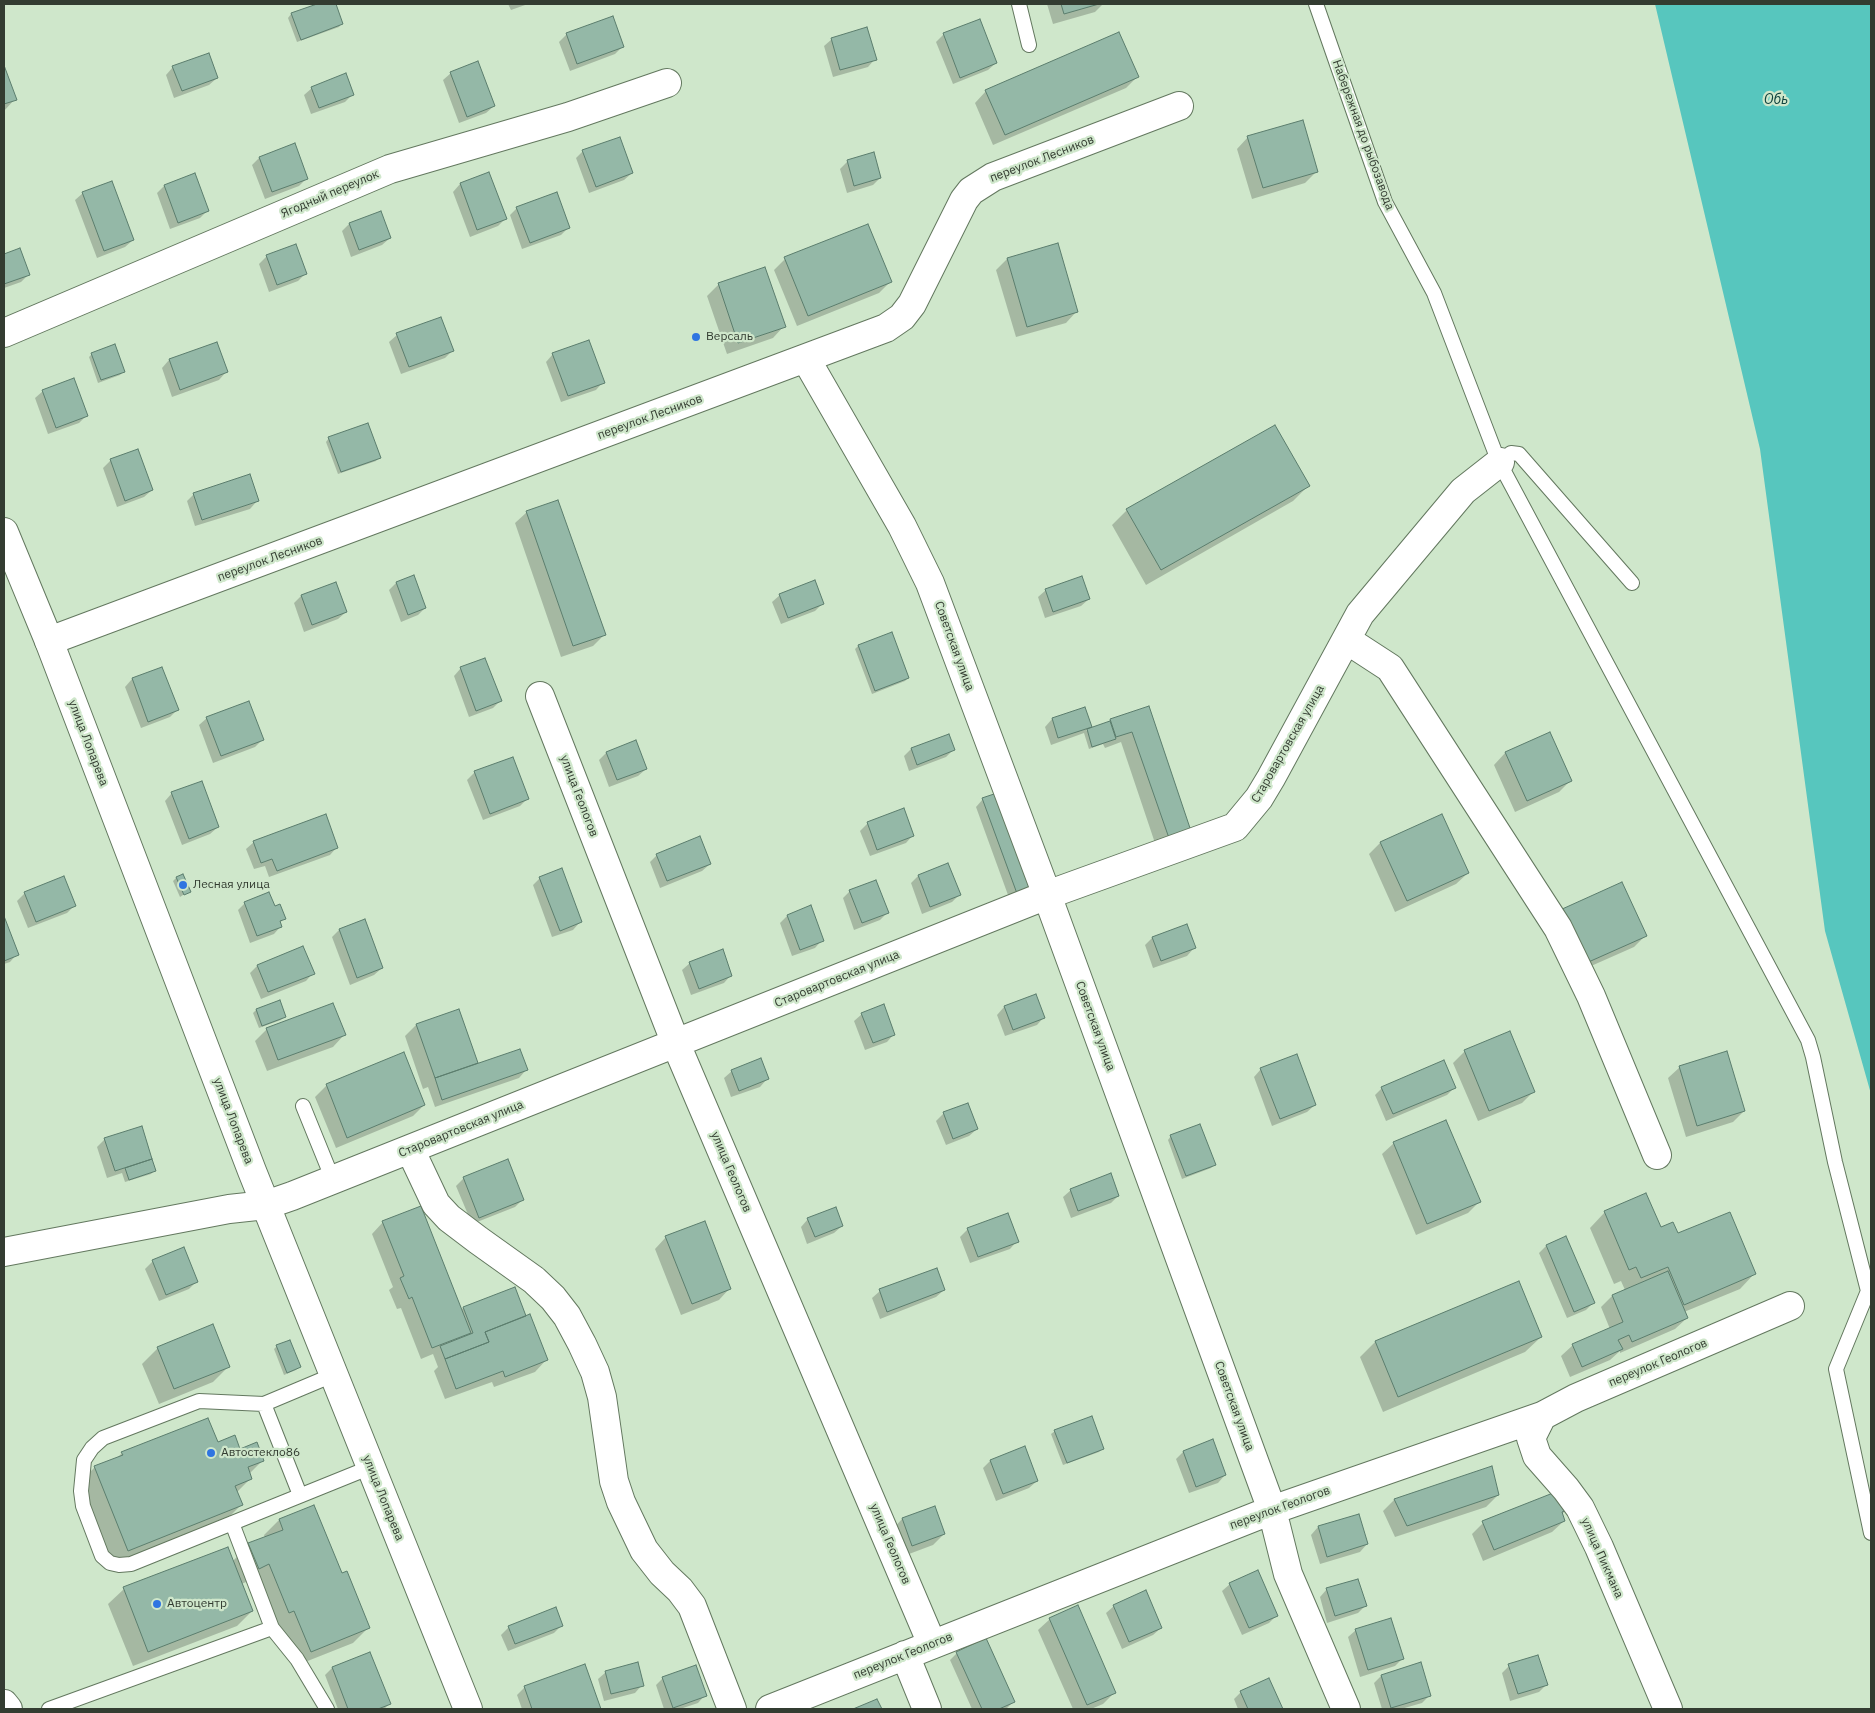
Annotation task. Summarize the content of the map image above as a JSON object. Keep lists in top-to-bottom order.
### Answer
{
  "streets": {
    "street": [
      "переулок Лесников",
      "Ягодный переулок",
      "Советская улица",
      "улица Лопарева",
      "Старовартовская улица",
      "улица Геологов",
      "переулок Геологов",
      "улица Пикмана"
    ],
    "lane": ["Набережная до рыбозавода"]
  },
  "crossings": [
    ["Набережная до рыбозавода", "Старовартовская улица"],
    ["переулок Лесников", "Советская улица"],
    ["переулок Лесников", "улица Лопарева"],
    ["Советская улица", "Старовартовская улица"],
    ["Советская улица", "переулок Геологов"],
    ["улица Лопарева", "Старовартовская улица"],
    ["Старовартовская улица", "улица Геологов"],
    ["улица Геологов", "переулок Геологов"],
    ["переулок Геологов", "улица Пикмана"]
  ],
  "water": ["Обь"],
  "places": [
    "Версаль",
    "Лесная улица",
    "Автостекло86",
    "Автоцентр"
  ]
}
